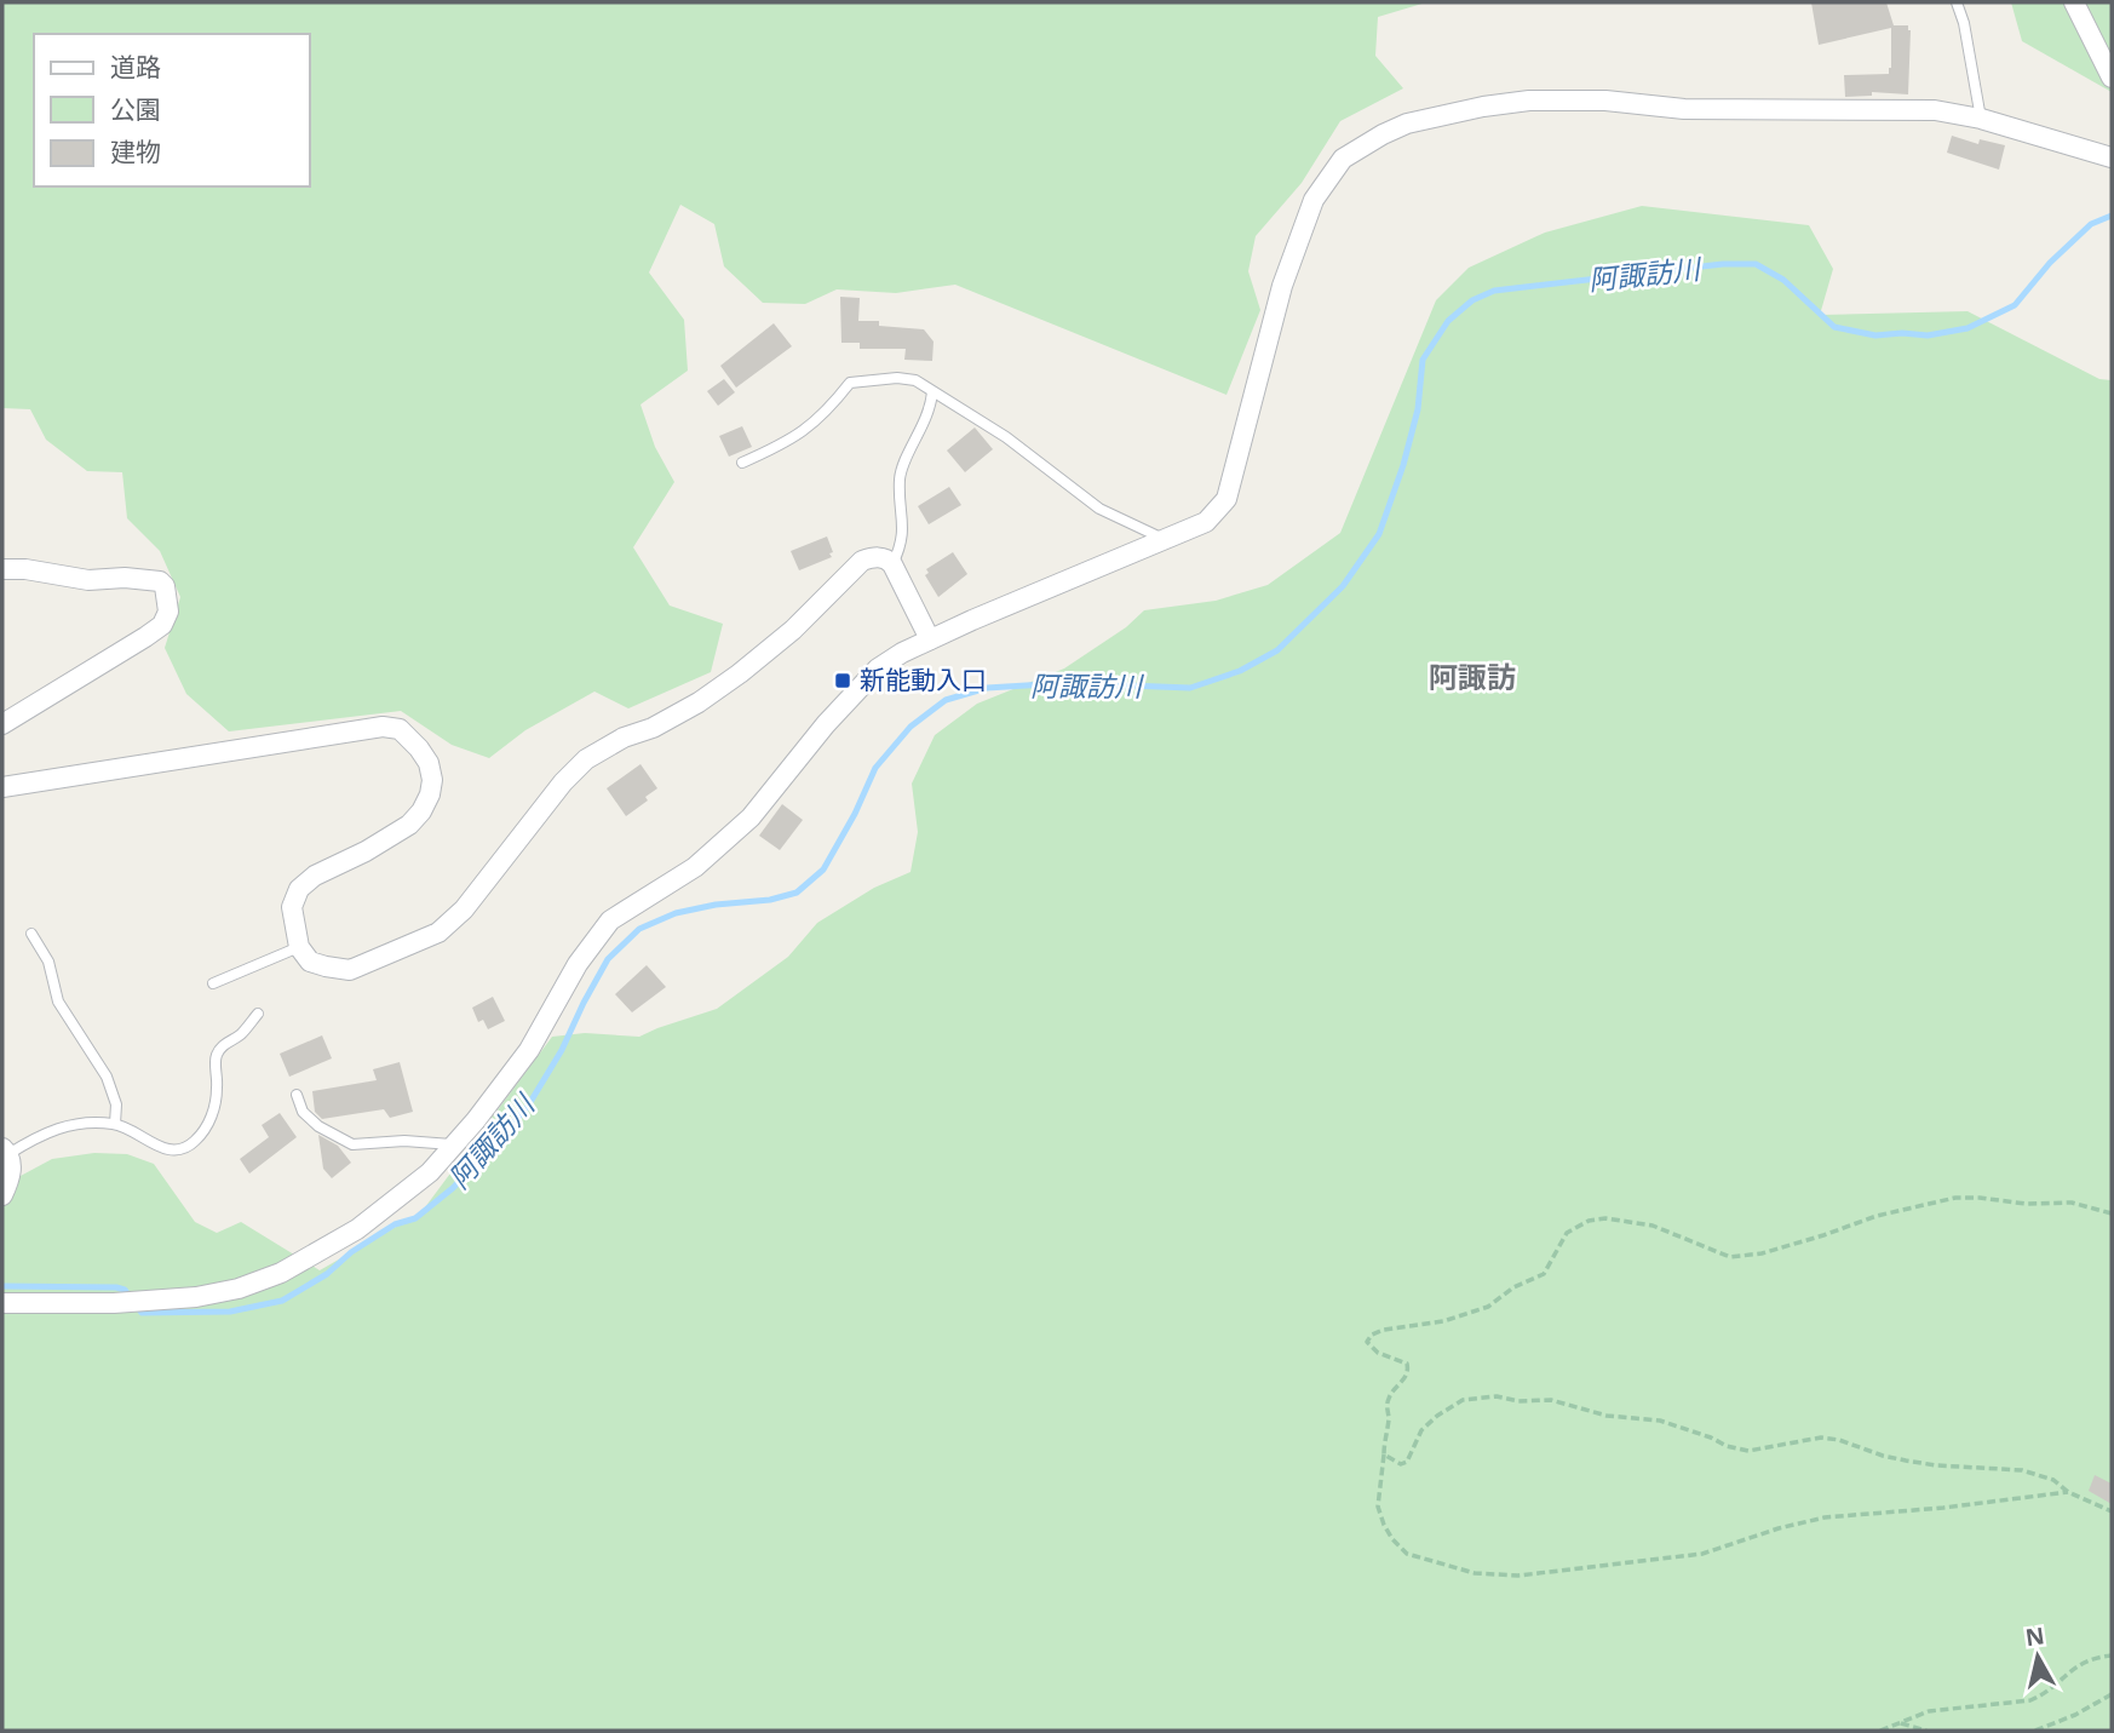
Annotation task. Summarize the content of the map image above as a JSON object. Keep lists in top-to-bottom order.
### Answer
{
  "districts": ["阿諏訪"],
  "water": ["阿諏訪川"],
  "places": {
    "transit": ["新能動入口"]
  },
  "legend": ["道路", "公園", "建物"],
  "north": "top"
}
